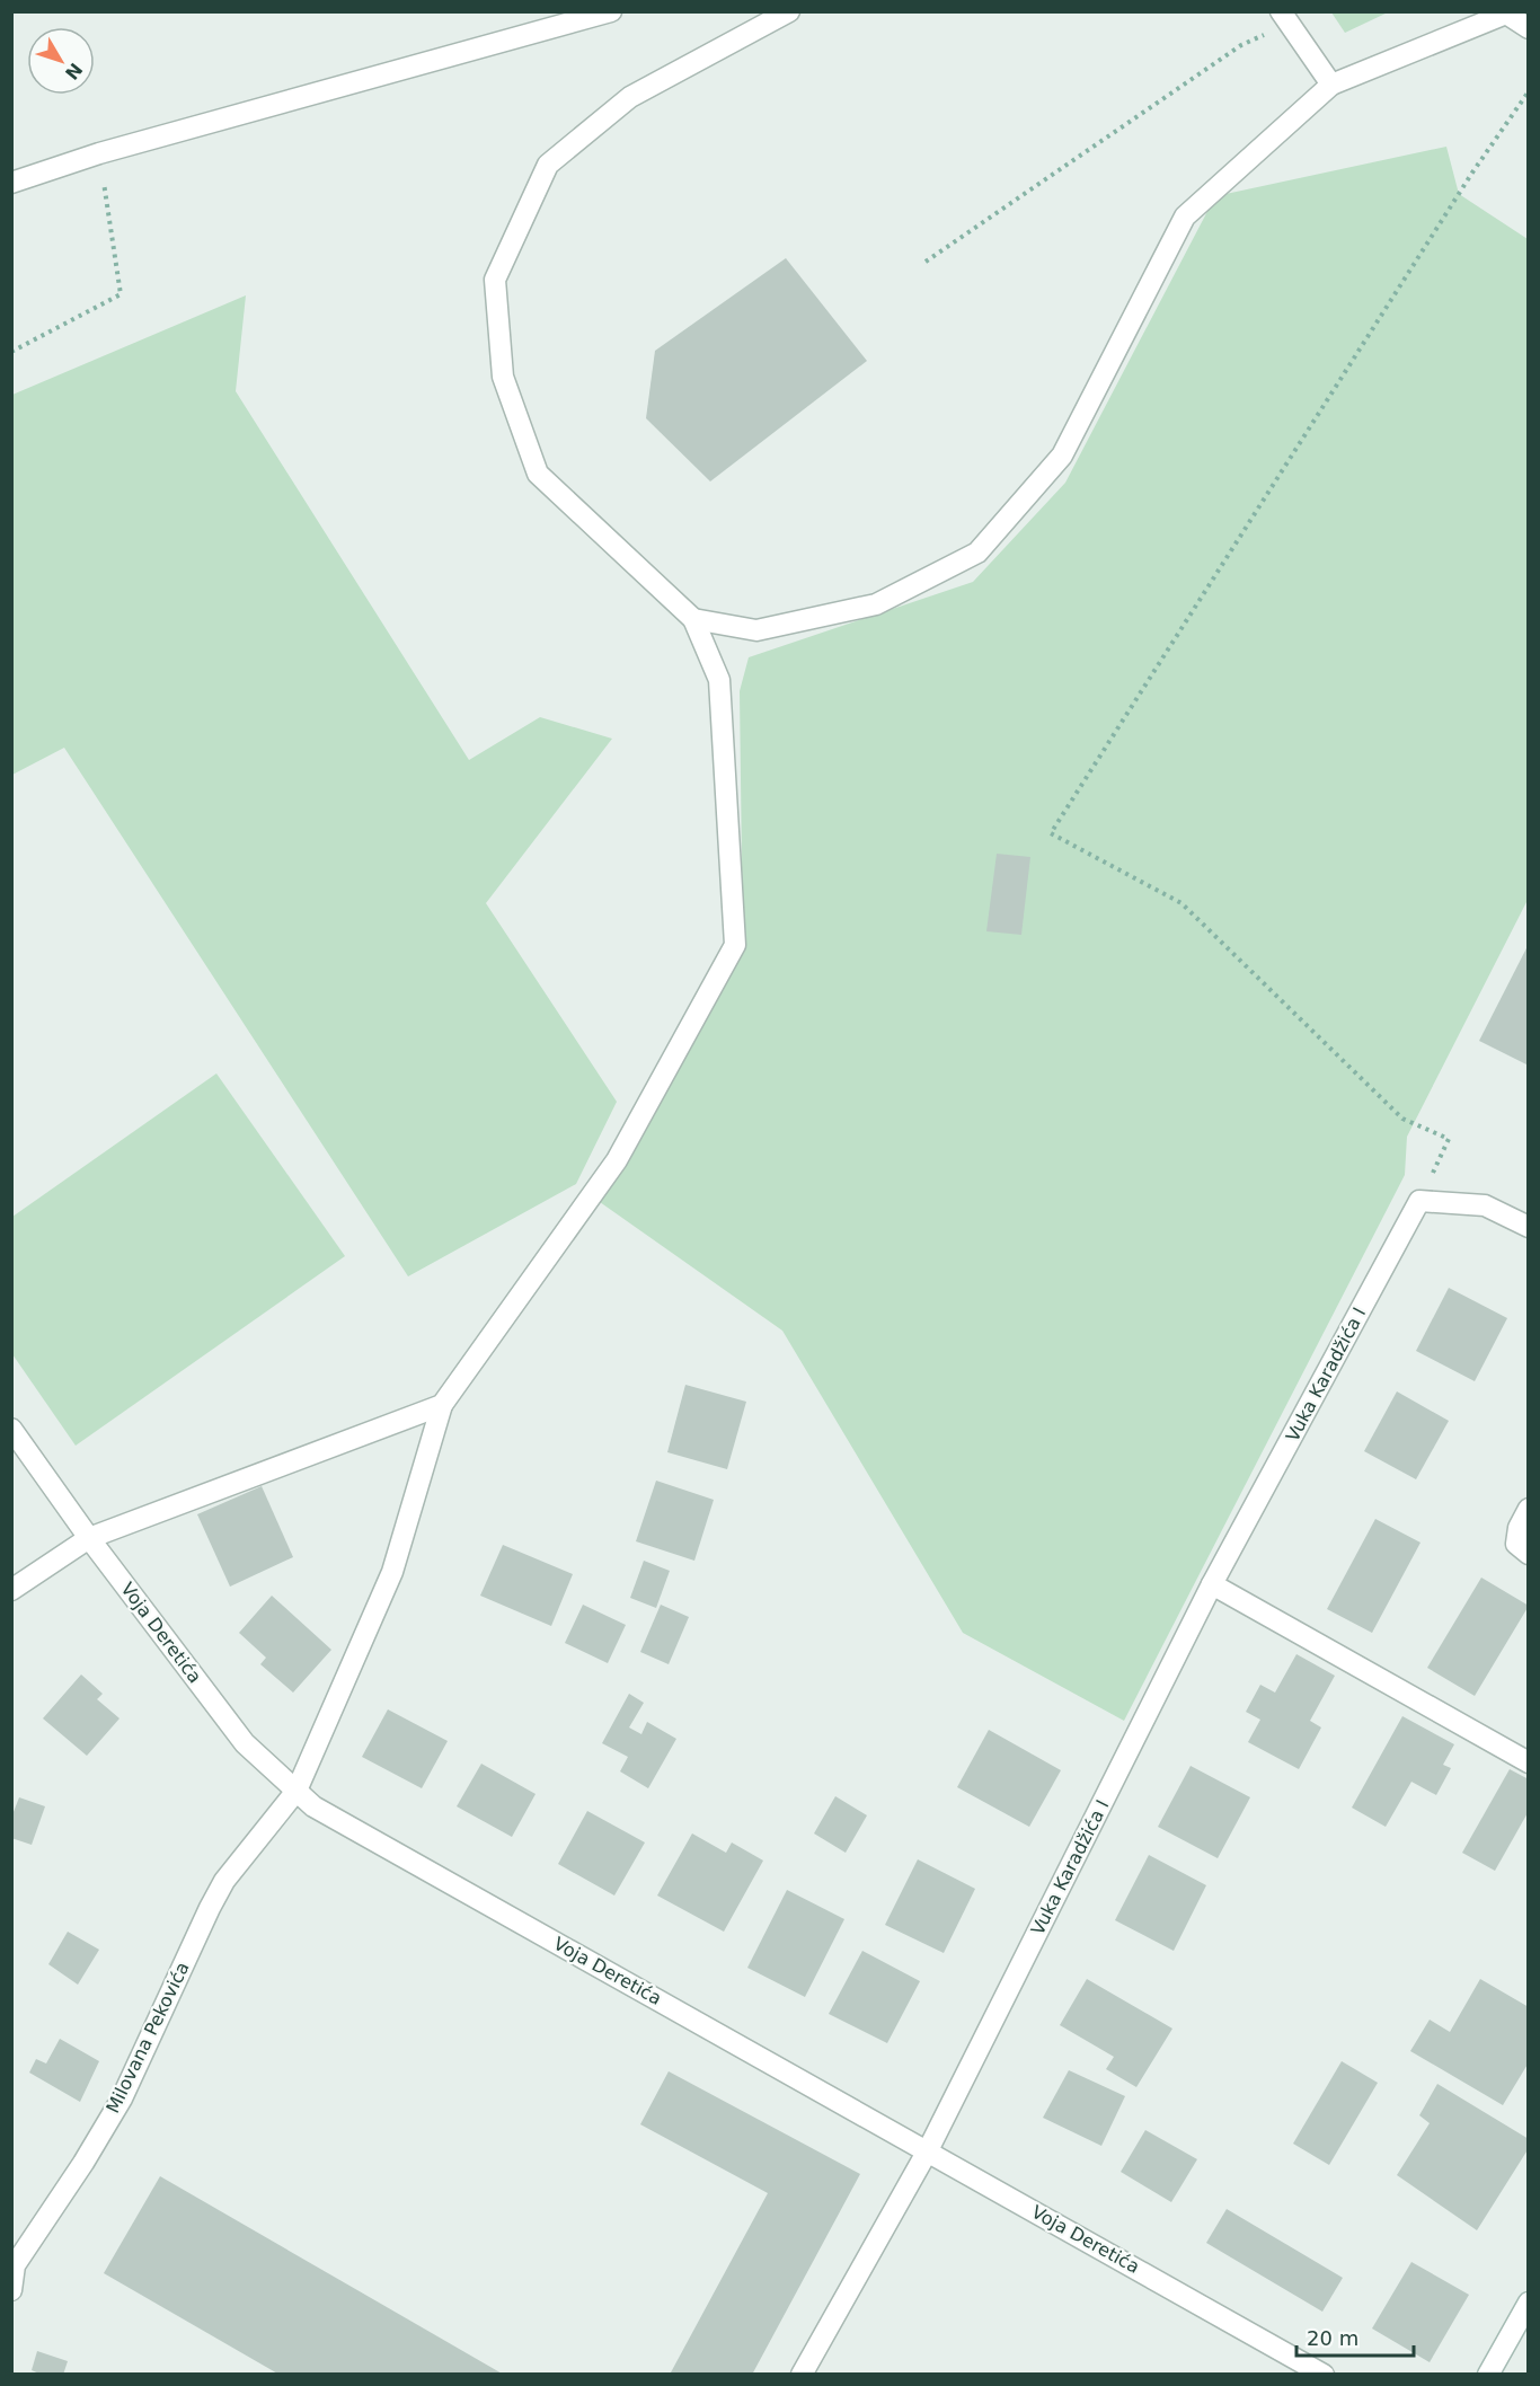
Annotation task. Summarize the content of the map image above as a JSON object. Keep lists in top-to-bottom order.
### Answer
{
  "streets": {
    "street": ["Vuka Karadžića I", "Voja Deretića", "Milovana Pekovića"]
  },
  "crossings": [
    ["Vuka Karadžića I", "Voja Deretića"],
    ["Voja Deretića", "Milovana Pekovića"]
  ],
  "scale_bar": "20 m",
  "north": "bottom right"
}
